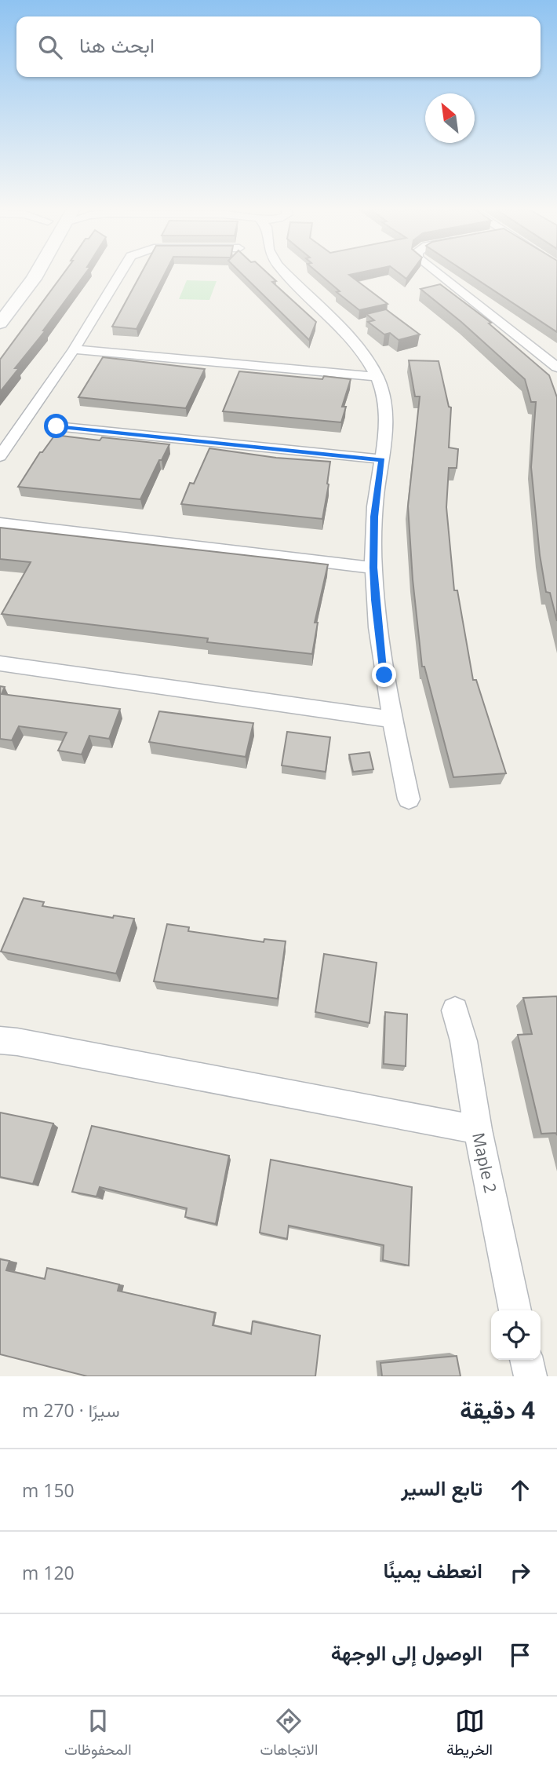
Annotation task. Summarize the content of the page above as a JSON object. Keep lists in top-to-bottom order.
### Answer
{
  "streets": {
    "street": ["Maple 2"]
  },
  "north": "top left",
  "page": {
    "search": "ابحث هنا",
    "heading": ["4 دقيقة", "سيرًا · 270 m"],
    "list": [
      ["تابع السير", "150 m"],
      ["انعطف يمينًا", "120 m"],
      "الوصول إلى الوجهة"
    ],
    "nav": ["الخريطة", "الاتجاهات", "المحفوظات"]
  }
}
